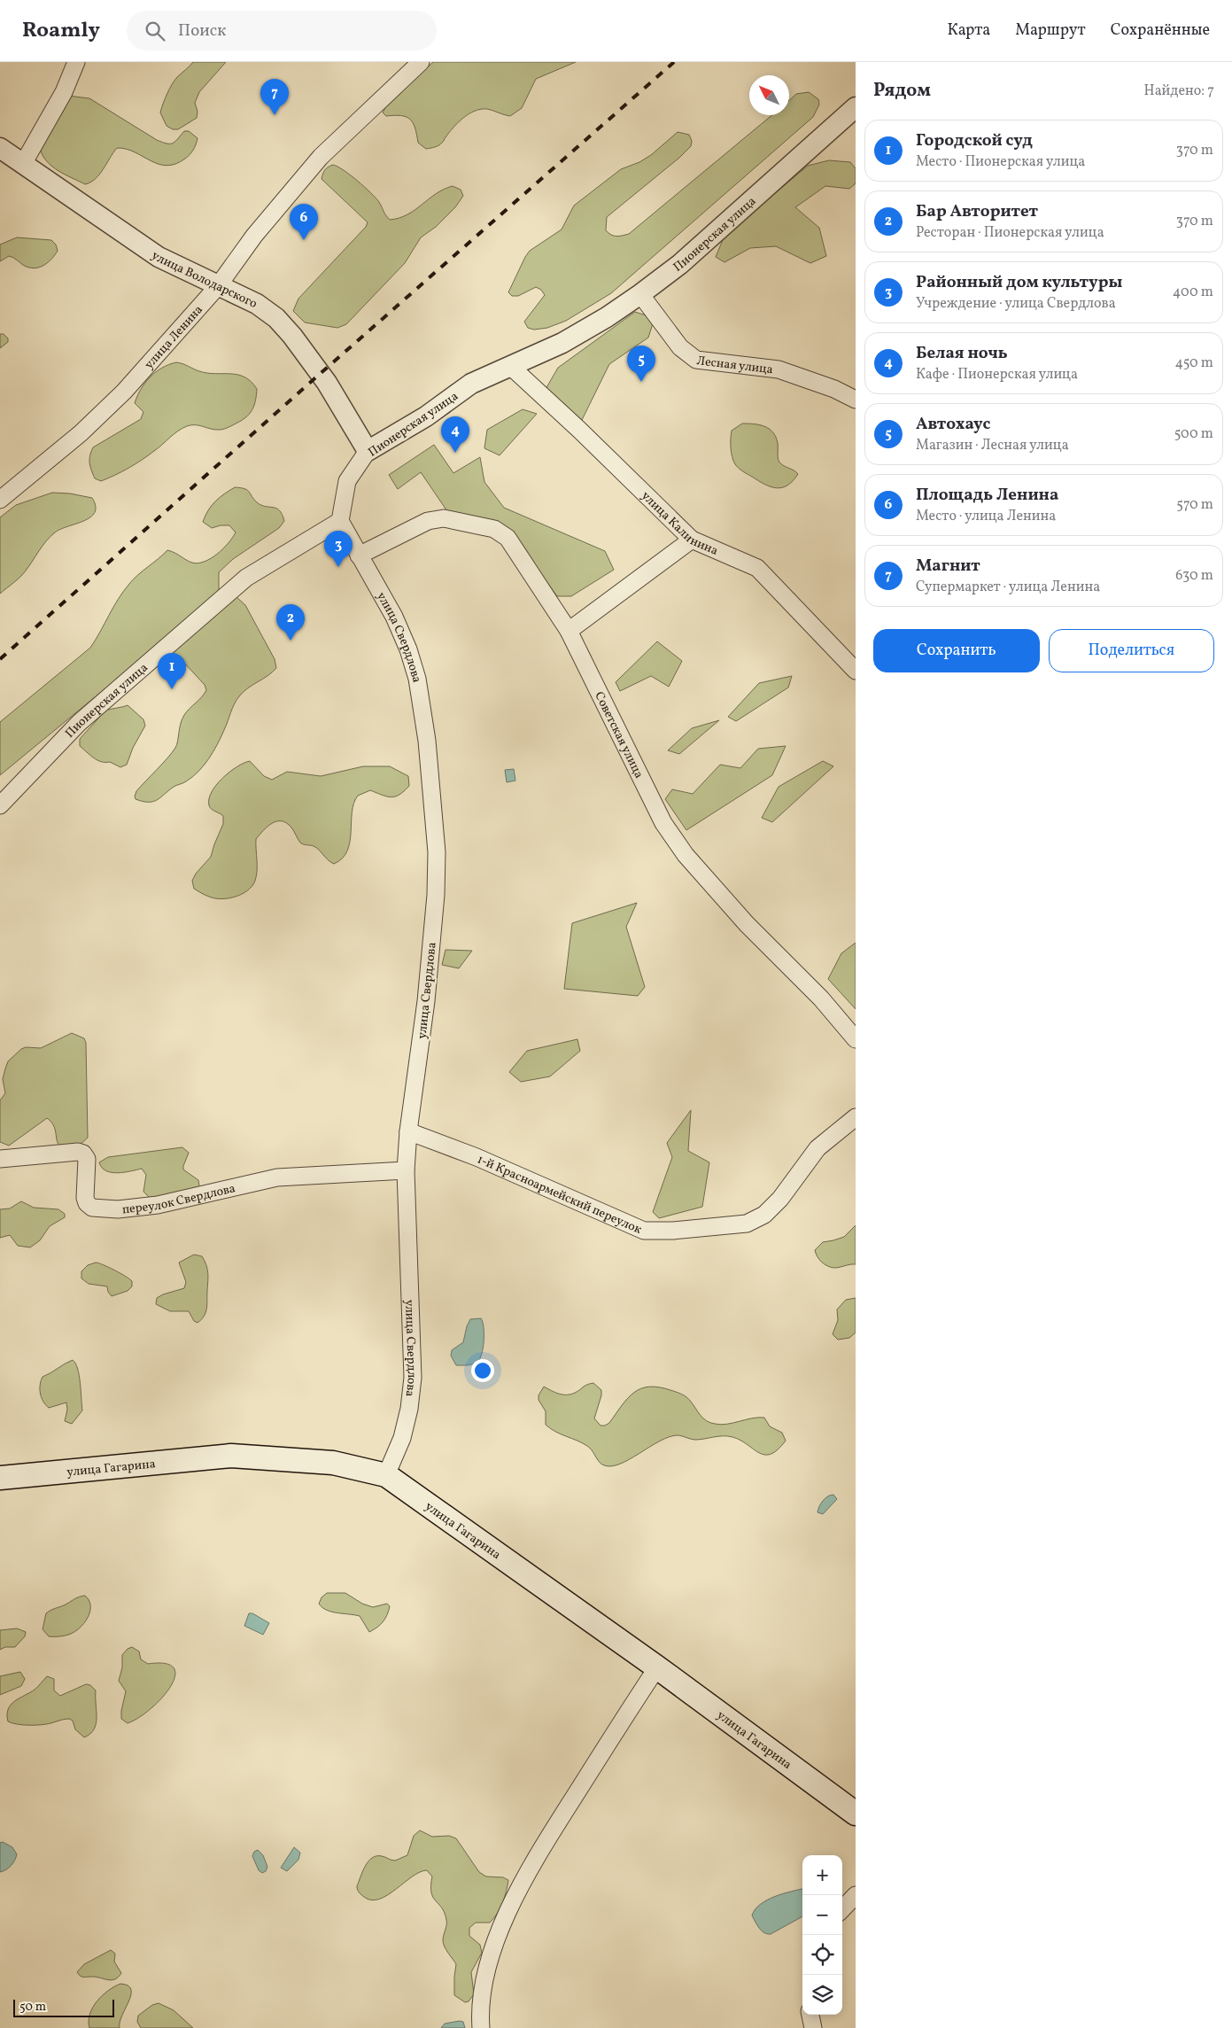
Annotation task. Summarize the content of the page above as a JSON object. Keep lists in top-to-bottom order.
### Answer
{
  "streets": {
    "main road": ["улица Гагарина"],
    "street": [
      "Пионерская улица",
      "улица Володарского",
      "улица Ленина",
      "Лесная улица",
      "улица Калинина",
      "улица Свердлова",
      "Советская улица",
      "1-й Красноармейский переулок",
      "переулок Свердлова"
    ]
  },
  "crossings": [
    ["Пионерская улица", "улица Володарского"],
    ["Пионерская улица", "Лесная улица"],
    ["Пионерская улица", "улица Калинина"],
    ["Пионерская улица", "улица Свердлова"],
    ["улица Володарского", "улица Ленина"],
    ["улица Свердлова", "Советская улица"],
    ["улица Свердлова", "1-й Красноармейский переулок"],
    ["улица Свердлова", "переулок Свердлова"],
    ["улица Свердлова", "улица Гагарина"]
  ],
  "scale_bar": "50 m",
  "north": "top left",
  "page": {
    "header": "Roamly",
    "search": "Поиск",
    "nav": ["Карта", "Маршрут", "Сохранённые"],
    "heading": ["Рядом", "Найдено: 7"],
    "pins": [
      "7",
      "6",
      "5",
      "4",
      "3",
      "2",
      "1"
    ],
    "list": [
      {
        "mark": "1",
        "name": "Городской суд",
        "note": "Место · Пионерская улица",
        "value": "370 m"
      },
      {
        "mark": "2",
        "name": "Бар Авторитет",
        "note": "Ресторан · Пионерская улица",
        "value": "370 m"
      },
      {
        "mark": "3",
        "name": "Районный дом культуры",
        "note": "Учреждение · улица Свердлова",
        "value": "400 m"
      },
      {
        "mark": "4",
        "name": "Белая ночь",
        "note": "Кафе · Пионерская улица",
        "value": "450 m"
      },
      {
        "mark": "5",
        "name": "Автохаус",
        "note": "Магазин · Лесная улица",
        "value": "500 m"
      },
      {
        "mark": "6",
        "name": "Площадь Ленина",
        "note": "Место · улица Ленина",
        "value": "570 m"
      },
      {
        "mark": "7",
        "name": "Магнит",
        "note": "Супермаркет · улица Ленина",
        "value": "630 m"
      }
    ],
    "buttons": ["Сохранить", "Поделиться"],
    "map_buttons": ["+", "−"],
    "scale": "50 m"
  }
}
